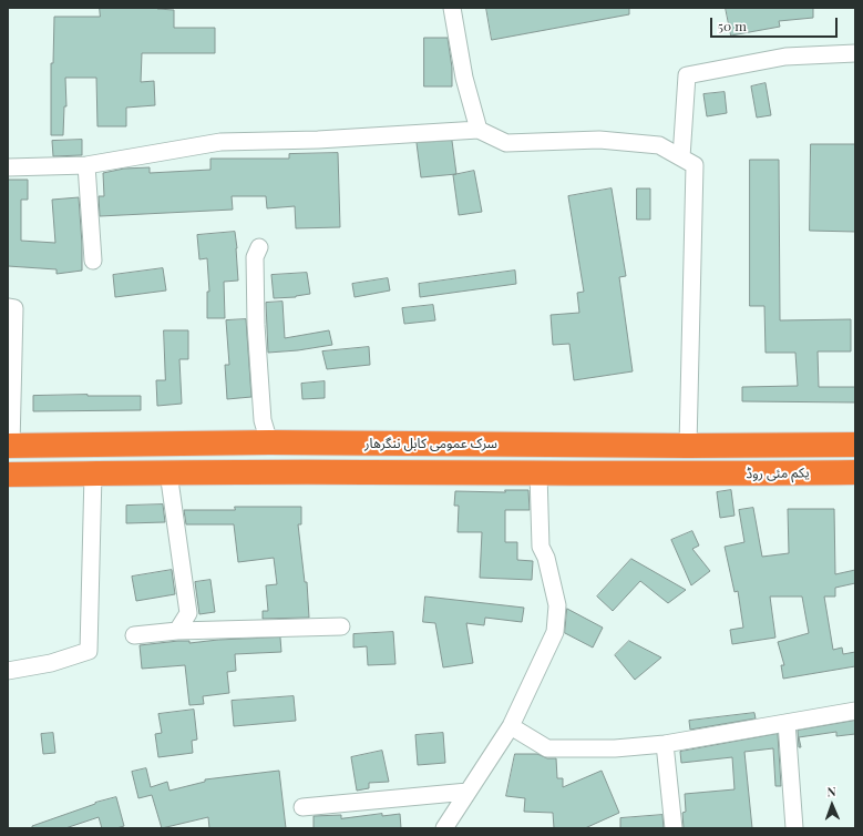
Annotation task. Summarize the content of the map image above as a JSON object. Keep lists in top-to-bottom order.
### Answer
{
  "streets": {
    "highway": ["سرک عمومی کابل ننگرهار", "یکم مئی روڈ"]
  },
  "scale_bar": "50 m",
  "north": "top"
}
